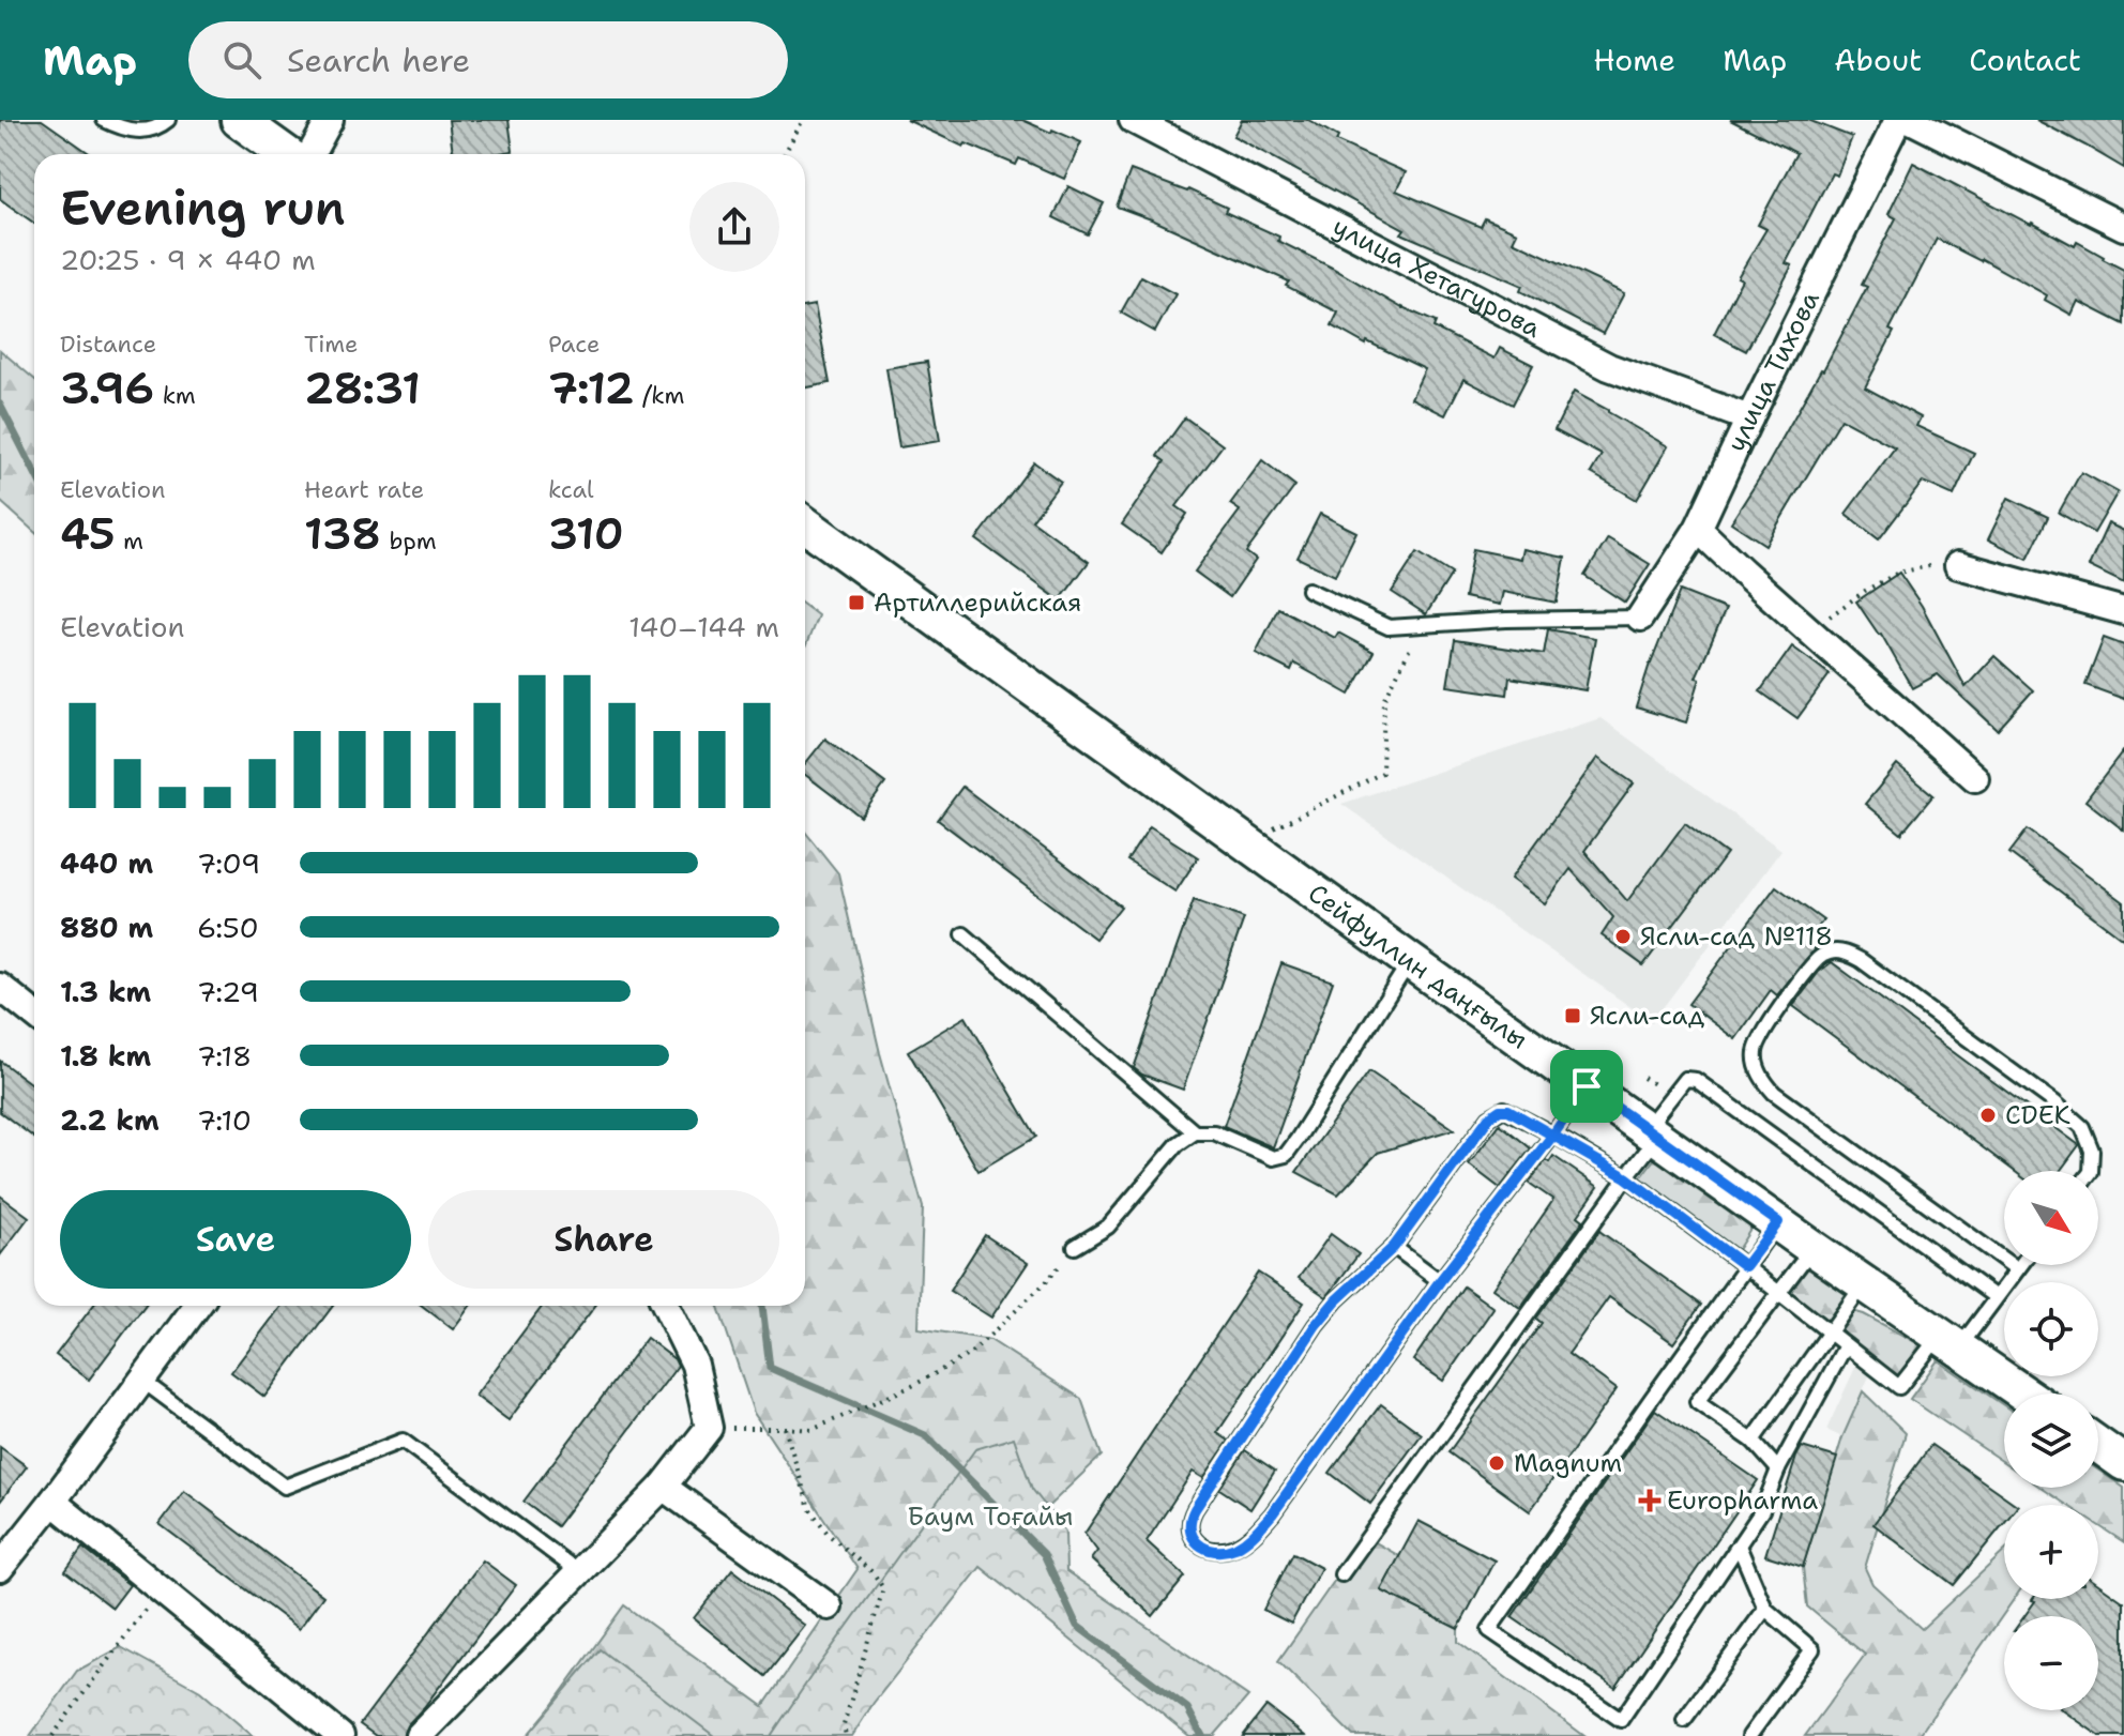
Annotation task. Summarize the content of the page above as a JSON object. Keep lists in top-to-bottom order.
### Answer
{
  "streets": {
    "main road": ["Сейфуллин даңғылы"],
    "street": ["улица Хетагурова", "улица Тихова"]
  },
  "crossings": [
    ["улица Хетагурова", "улица Тихова"]
  ],
  "parks": ["Баум Тоғайы"],
  "places": {
    "transit": ["Артиллерийская", "Ясли-сад"],
    "other": ["Ясли-сад №118", "CDEK", "Magnum"],
    "health": ["Europharma"]
  },
  "north": "bottom right",
  "page": {
    "header": "Map",
    "search": "Search here",
    "nav": [
      "Home",
      "Map",
      "About",
      "Contact"
    ],
    "heading": ["Evening run", "20:25 · 9 × 440 m"],
    "stats": [
      ["Distance", "3.96 km"],
      ["Time", "28:31"],
      ["Pace", "7:12 /km"],
      ["Elevation", "45 m"],
      ["Heart rate", "138 bpm"],
      ["kcal", "310"]
    ],
    "chart": ["Elevation", "140–144 m"],
    "list": [
      {
        "name": "440 m",
        "note": "7:09"
      },
      {
        "name": "880 m",
        "note": "6:50"
      },
      {
        "name": "1.3 km",
        "note": "7:29"
      },
      {
        "name": "1.8 km",
        "note": "7:18"
      },
      {
        "name": "2.2 km",
        "note": "7:10"
      }
    ],
    "map_buttons": ["+", "−"],
    "buttons": ["Save", "Share"]
  }
}
